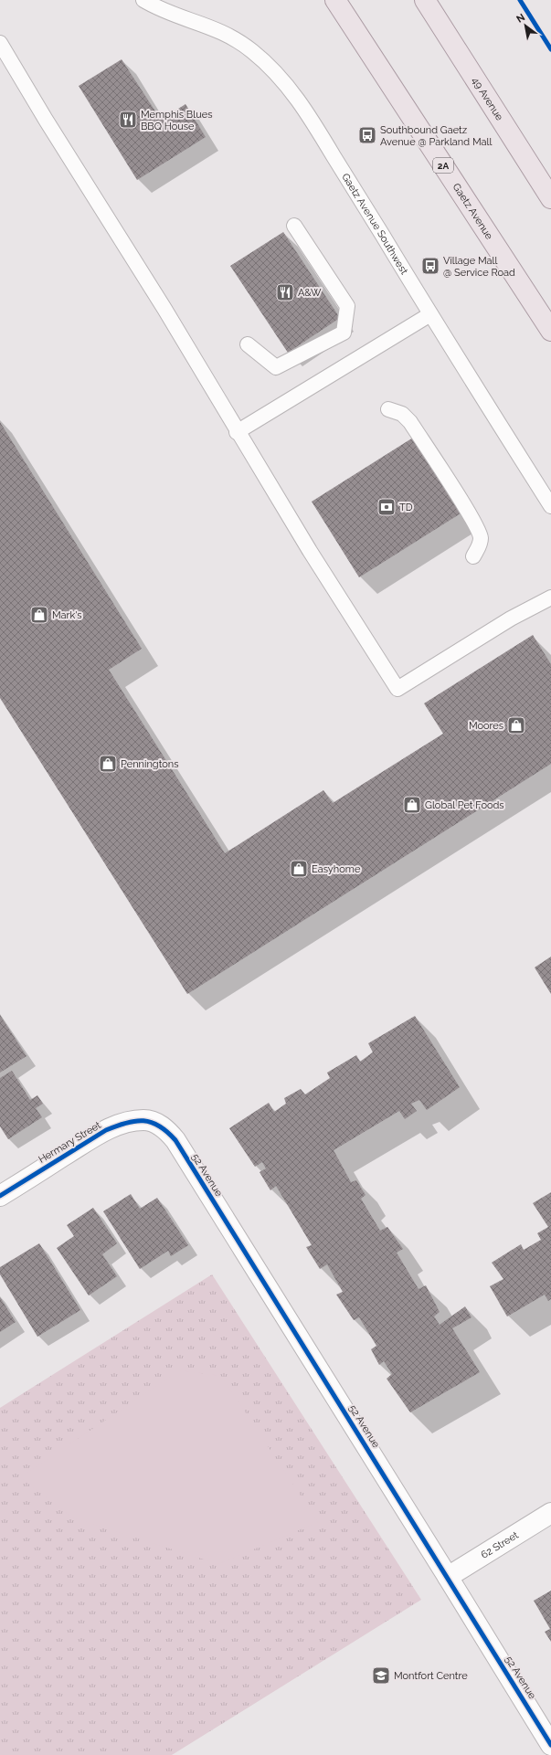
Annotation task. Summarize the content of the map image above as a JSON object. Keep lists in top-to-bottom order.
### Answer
{
  "streets": {
    "main road": ["49 Avenue", "2A", "Gaetz Avenue"],
    "street": ["Hermary Street", "52 Avenue", "62 Street"],
    "lane": ["Gaetz Avenue Southwest"]
  },
  "crossings": [
    ["Hermary Street", "52 Avenue"],
    ["52 Avenue", "62 Street"]
  ],
  "places": {
    "restaurant": ["Memphis Blues BBQ House", "A&W"],
    "bus stop": ["Southbound Gaetz Avenue @ Parkland Mall", "Village Mall @ Service Road"],
    "bank": ["TD"],
    "shop": [
      "Mark's",
      "Moores",
      "Penningtons",
      "Global Pet Foods",
      "Easyhome"
    ],
    "school or university": ["Montfort Centre"]
  },
  "north": "top left"
}
